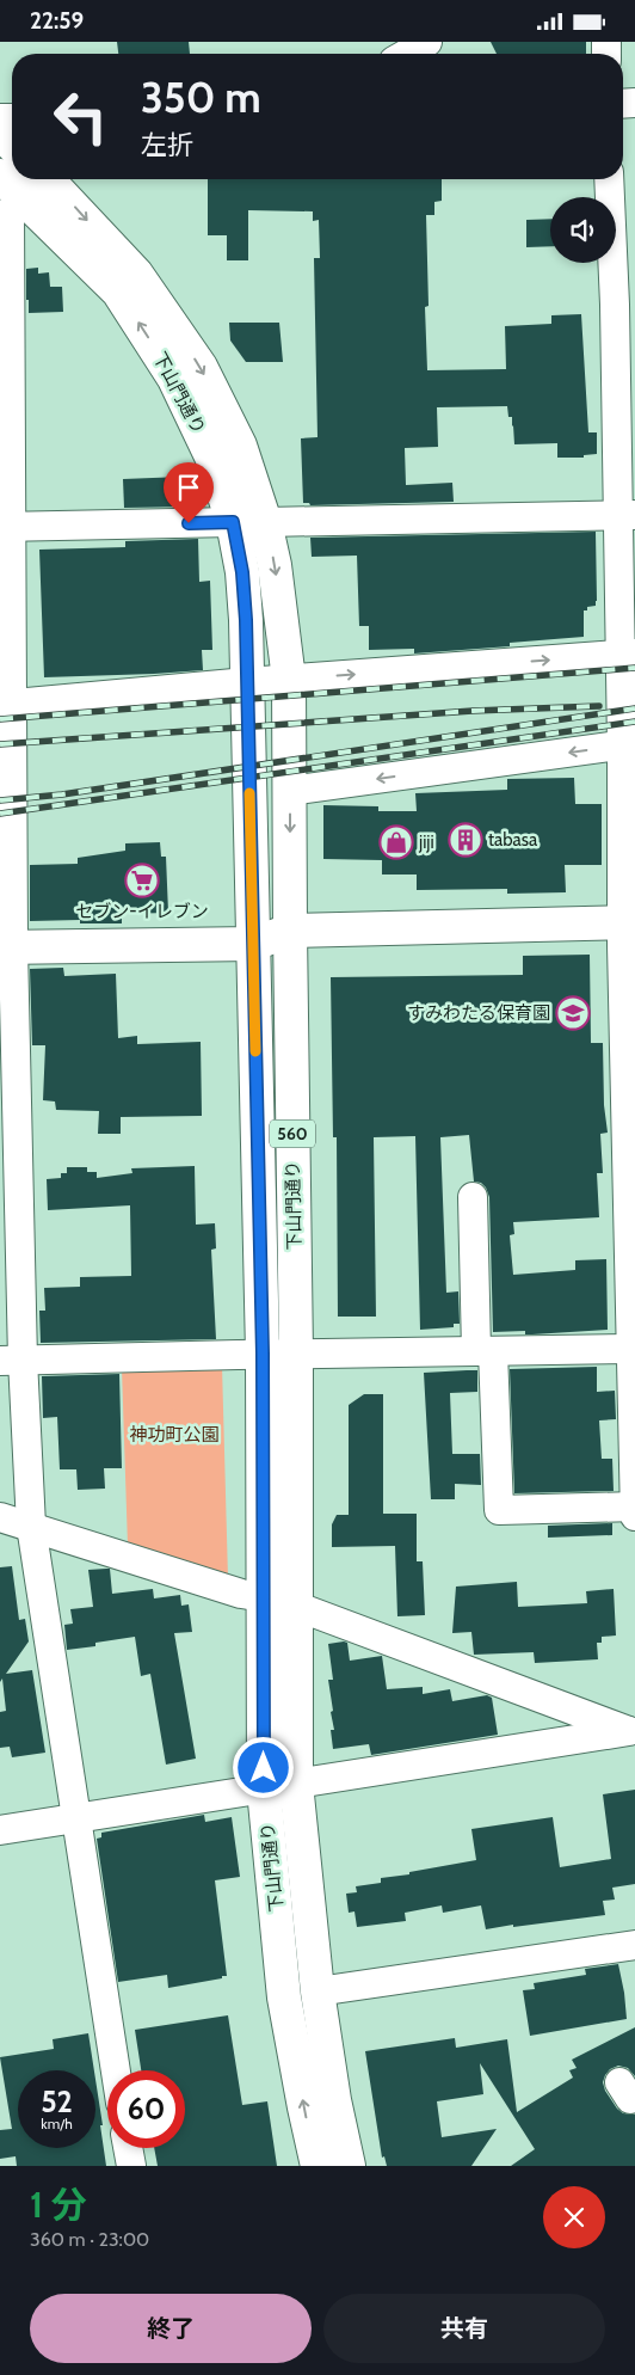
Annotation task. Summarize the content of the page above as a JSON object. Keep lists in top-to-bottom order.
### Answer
{
  "streets": {
    "main road": ["下山門通り", "560"]
  },
  "parks": ["神功町公園"],
  "places": {
    "building": ["tabasa"],
    "shop": ["jiji"],
    "supermarket": ["セブン-イレブン"],
    "school or university": ["すみわたる保育園"]
  },
  "page": {
    "status": "22:59",
    "turn": ["350 m", "左折"],
    "speed": "52 km/h",
    "limit": "60",
    "heading": ["1 分", "360 m · 23:00"],
    "buttons": ["終了", "共有"]
  }
}
